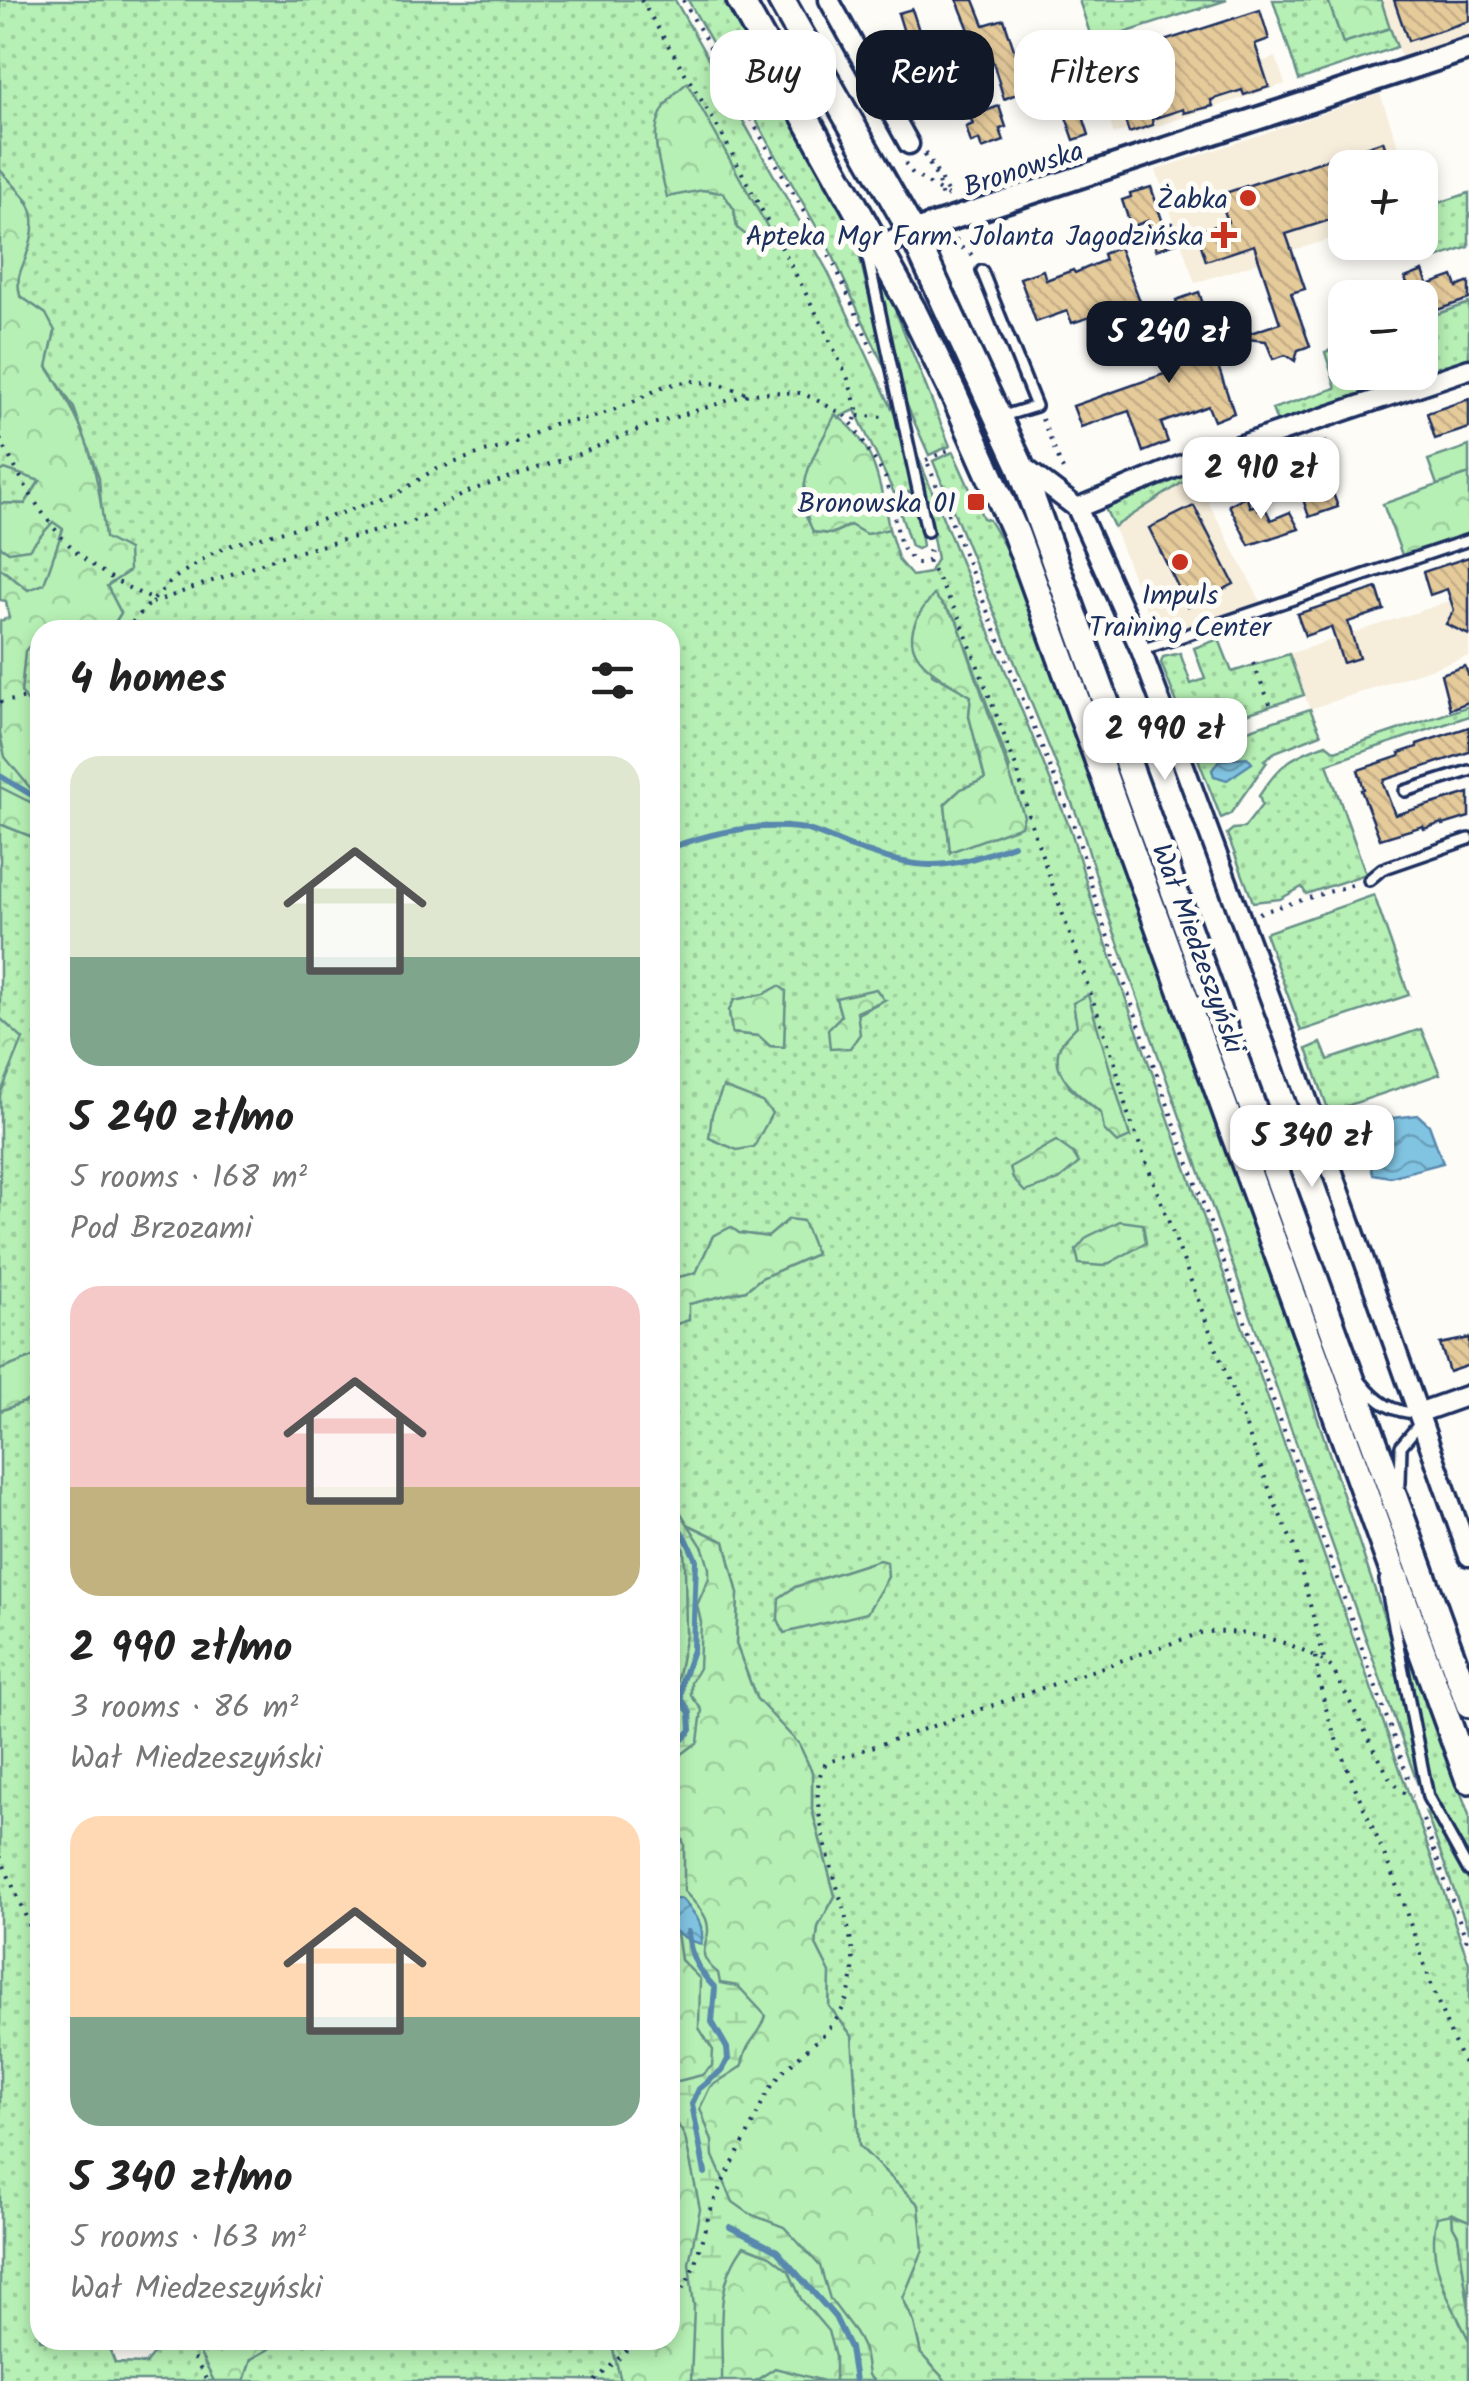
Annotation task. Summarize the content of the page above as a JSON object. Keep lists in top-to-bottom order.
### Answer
{
  "streets": {
    "main road": ["Wał Miedzeszyński"],
    "street": ["Bronowska"]
  },
  "crossings": [
    ["Bronowska", "Wał Miedzeszyński"]
  ],
  "places": {
    "other": ["Żabka", "Impuls Training Center"],
    "health": ["Apteka Mgr Farm. Jolanta Jagodzińska"],
    "transit": ["Bronowska 01"]
  },
  "page": {
    "chip": ["Buy", "Rent", "Filters"],
    "map_buttons": ["+", "−"],
    "price": [
      "5 240 zł",
      "2 910 zł",
      "2 990 zł",
      "5 340 zł"
    ],
    "heading": "4 homes",
    "list": [
      {
        "name": "5 240 zł/mo",
        "note": "5 rooms · 168 m² · Pod Brzozami"
      },
      {
        "name": "2 990 zł/mo",
        "note": "3 rooms · 86 m² · Wał Miedzeszyński"
      },
      {
        "name": "5 340 zł/mo",
        "note": "5 rooms · 163 m² · Wał Miedzeszyński"
      }
    ]
  }
}
